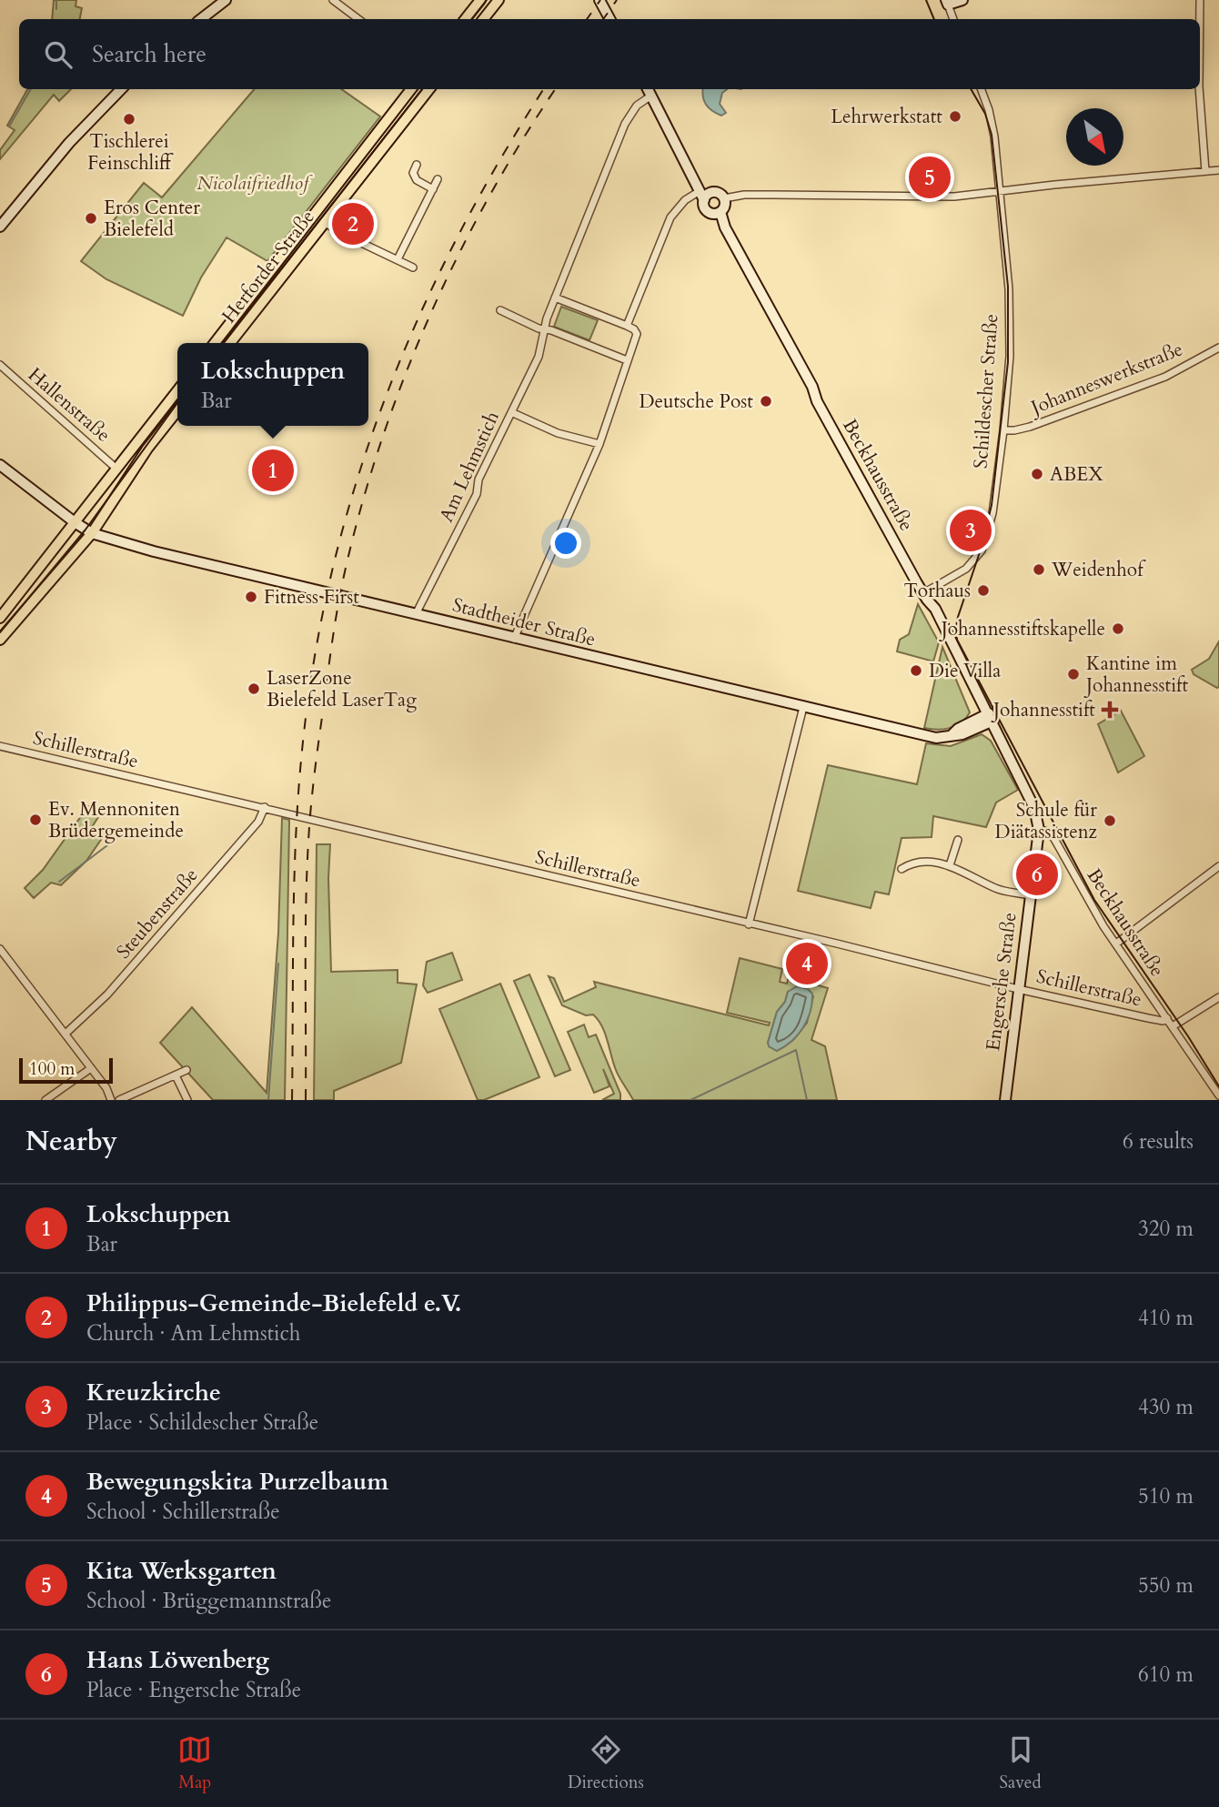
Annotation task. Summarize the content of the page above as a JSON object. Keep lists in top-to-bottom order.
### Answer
{
  "streets": {
    "main road": [
      "Herforder Straße",
      "Beckhausstraße",
      "Stadtheider Straße",
      "Engersche Straße"
    ],
    "street": [
      "Johanneswerkstraße",
      "Schildescher Straße",
      "Hallenstraße",
      "Am Lehmstich",
      "Schillerstraße",
      "Steubenstraße"
    ]
  },
  "crossings": [
    ["Johanneswerkstraße", "Schildescher Straße"],
    ["Schildescher Straße", "Beckhausstraße"],
    ["Am Lehmstich", "Stadtheider Straße"],
    ["Beckhausstraße", "Stadtheider Straße"],
    ["Beckhausstraße", "Schillerstraße"],
    ["Beckhausstraße", "Engersche Straße"],
    ["Schillerstraße", "Steubenstraße"],
    ["Schillerstraße", "Engersche Straße"]
  ],
  "parks": ["Nicolaifriedhof"],
  "places": {
    "other": [
      "Lehrwerkstatt",
      "Tischlerei Feinschliff",
      "Eros Center Bielefeld",
      "Deutsche Post",
      "ABEX",
      "Weidenhof",
      "Torhaus",
      "Fitness First",
      "Johannesstiftskapelle",
      "Die Villa",
      "Kantine im Johannesstift",
      "LaserZone Bielefeld LaserTag",
      "Ev. Mennoniten Brüdergemeinde",
      "Schule für Diätassistenz"
    ],
    "health": ["Johannesstift"]
  },
  "scale_bar": "100 m",
  "north": "bottom right",
  "page": {
    "search": "Search here",
    "pins": [
      "5",
      "2",
      "1",
      "3",
      "6",
      "4"
    ],
    "popup": ["Lokschuppen", "Bar"],
    "scale": "100 m",
    "heading": ["Nearby", "6 results"],
    "list": [
      {
        "mark": "1",
        "name": "Lokschuppen",
        "note": "Bar",
        "value": "320 m"
      },
      {
        "mark": "2",
        "name": "Philippus-Gemeinde-Bielefeld e.V.",
        "note": "Church · Am Lehmstich",
        "value": "410 m"
      },
      {
        "mark": "3",
        "name": "Kreuzkirche",
        "note": "Place · Schildescher Straße",
        "value": "430 m"
      },
      {
        "mark": "4",
        "name": "Bewegungskita Purzelbaum",
        "note": "School · Schillerstraße",
        "value": "510 m"
      },
      {
        "mark": "5",
        "name": "Kita Werksgarten",
        "note": "School · Brüggemannstraße",
        "value": "550 m"
      },
      {
        "mark": "6",
        "name": "Hans Löwenberg",
        "note": "Place · Engersche Straße",
        "value": "610 m"
      }
    ],
    "nav": ["Map", "Directions", "Saved"]
  }
}
